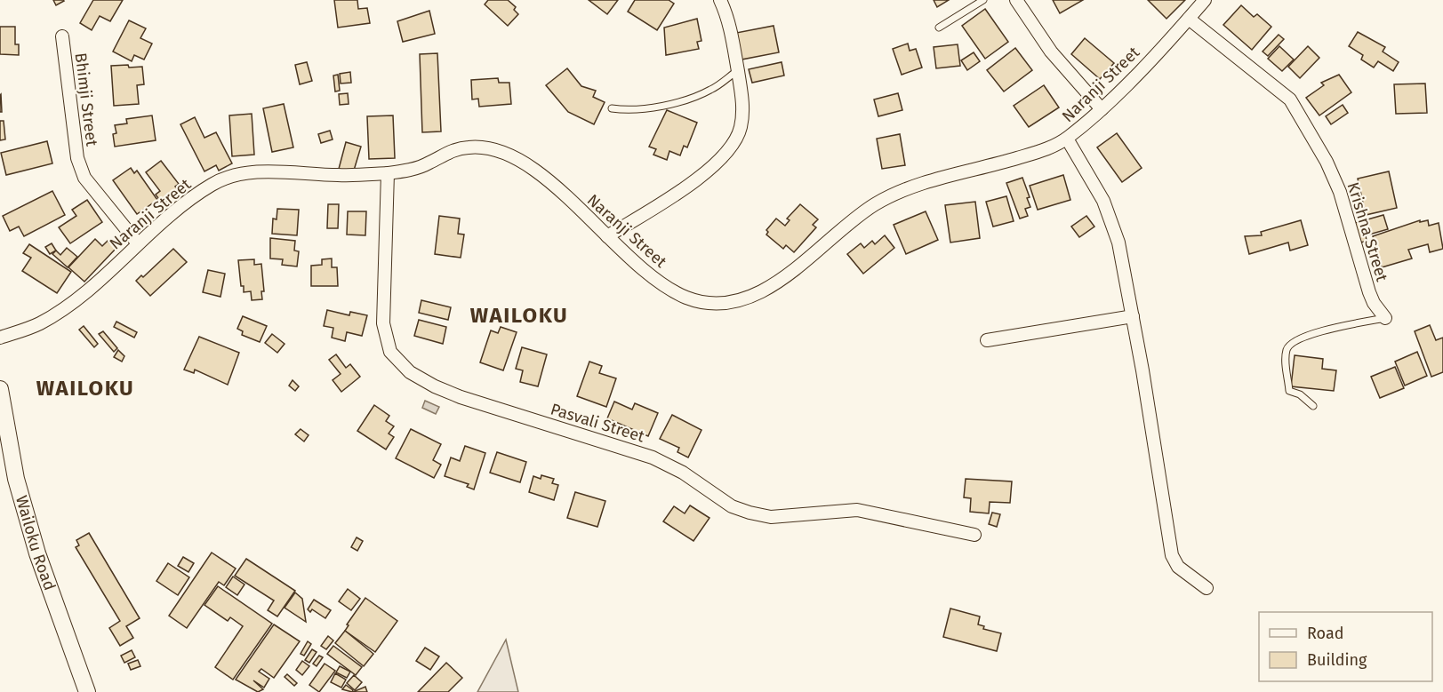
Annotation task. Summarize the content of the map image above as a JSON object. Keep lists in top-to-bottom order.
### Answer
{
  "streets": {
    "street": [
      "Naranji Street",
      "Bhimji Street",
      "Krishna Street",
      "Pasvali Street",
      "Wailoku Road"
    ]
  },
  "crossings": [
    ["Naranji Street", "Bhimji Street"],
    ["Naranji Street", "Krishna Street"],
    ["Naranji Street", "Pasvali Street"]
  ],
  "districts": ["WAILOKU", "WAILOKU"],
  "legend": ["Road", "Building"]
}
